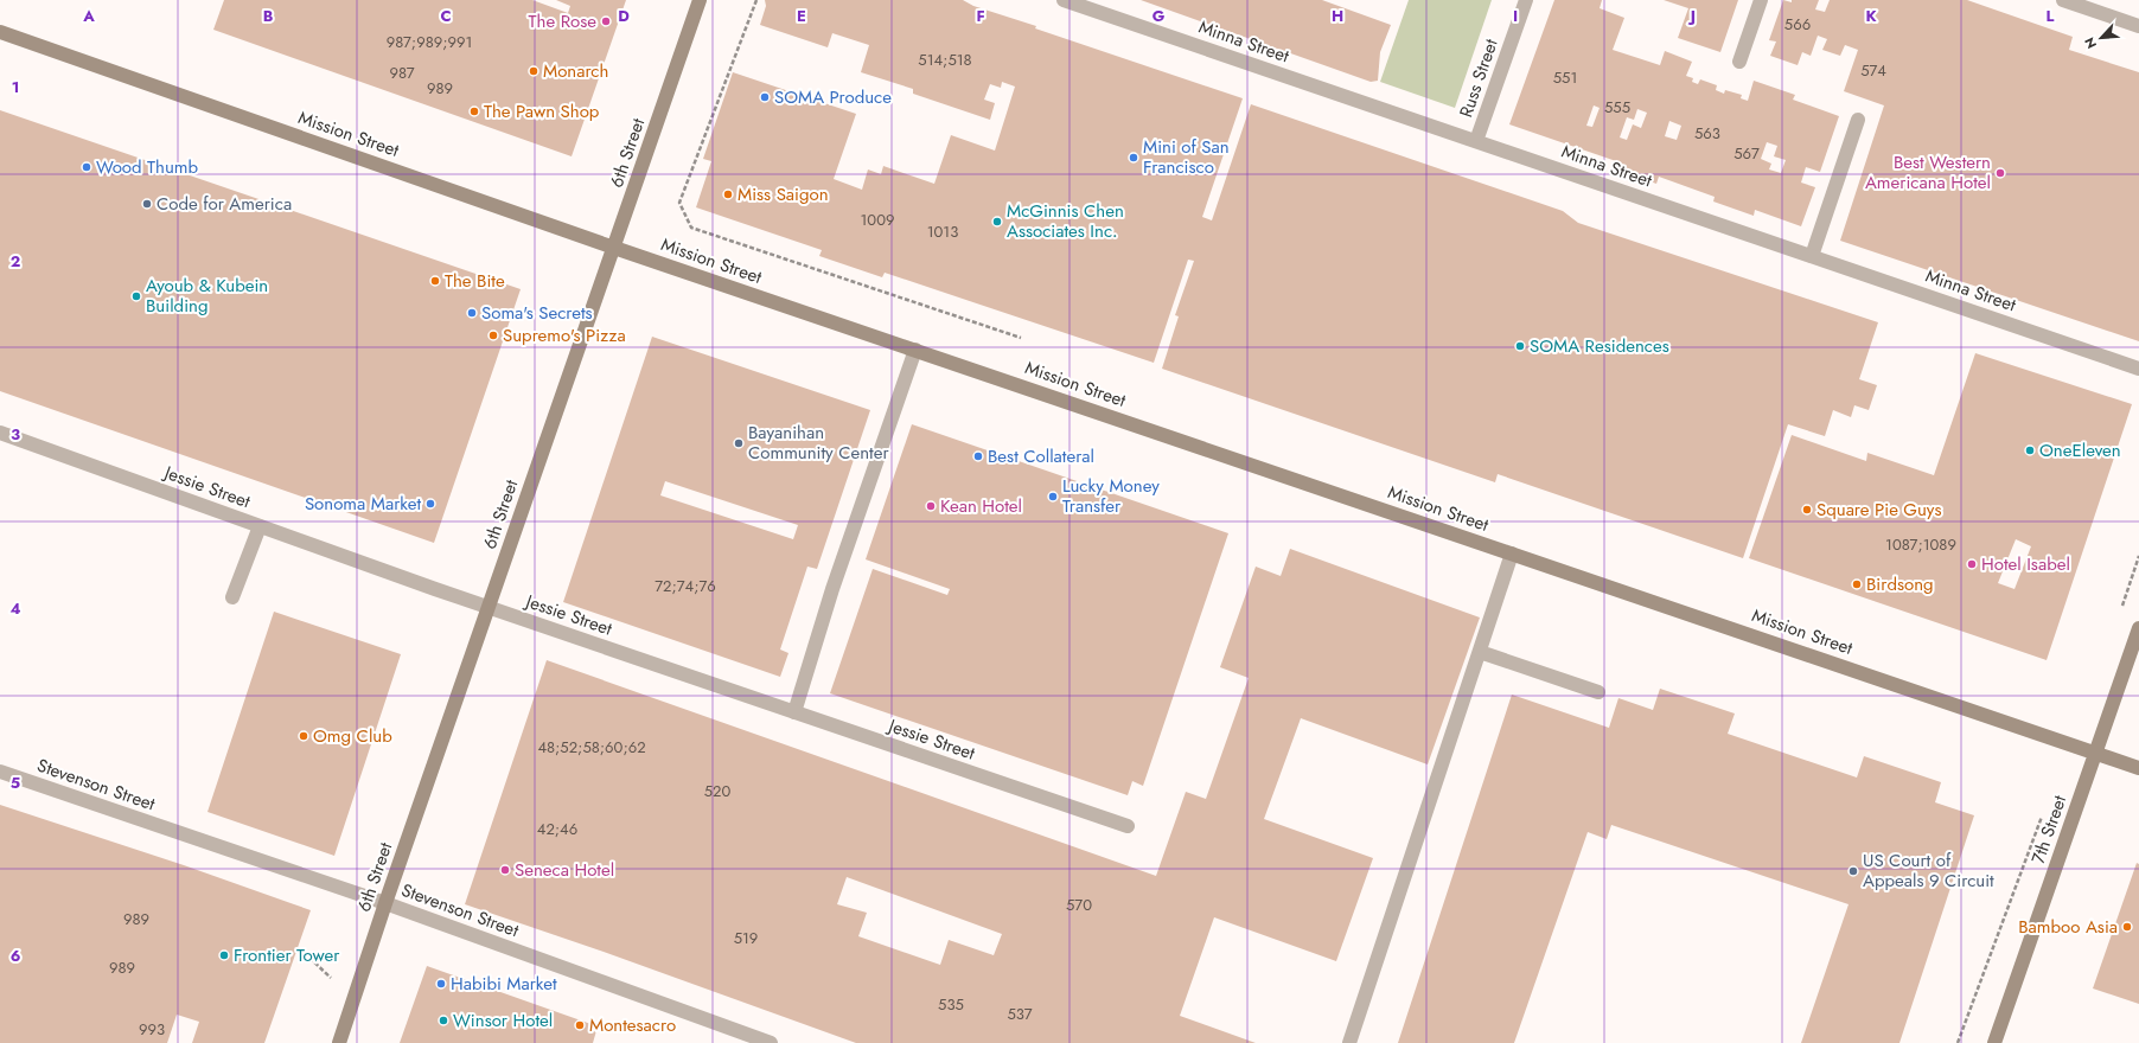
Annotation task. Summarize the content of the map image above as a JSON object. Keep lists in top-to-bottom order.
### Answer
{
  "streets": {
    "main road": ["Mission Street", "6th Street", "7th Street"],
    "street": [
      "Minna Street",
      "Russ Street",
      "Jessie Street",
      "Stevenson Street"
    ]
  },
  "crossings": [
    ["Minna Street", "Russ Street"],
    ["Mission Street", "6th Street"],
    ["Mission Street", "7th Street"],
    ["6th Street", "Jessie Street"],
    ["6th Street", "Stevenson Street"]
  ],
  "places": [
    "The Rose",
    "Monarch",
    "SOMA Produce",
    "The Pawn Shop",
    "Mini of San Francisco",
    "Wood Thumb",
    "Best Western Americana Hotel",
    "Miss Saigon",
    "Code for America",
    "McGinnis Chen Associates Inc.",
    "The Bite",
    "Ayoub & Kubein Building",
    "Soma's Secrets",
    "Supremo's Pizza",
    "SOMA Residences",
    "Bayanihan Community Center",
    "OneEleven",
    "Best Collateral",
    "Lucky Money Transfer",
    "Sonoma Market",
    "Kean Hotel",
    "Square Pie Guys",
    "Hotel Isabel",
    "Birdsong",
    "Omg Club",
    "Seneca Hotel",
    "US Court of Appeals 9 Circuit",
    "Bamboo Asia",
    "Frontier Tower",
    "Habibi Market",
    "Winsor Hotel",
    "Montesacro"
  ],
  "house_numbers": [
    "566",
    "987;989;991",
    "514;518",
    "574",
    "987",
    "551",
    "989",
    "555",
    "563",
    "567",
    "1009",
    "1013",
    "1087;1089",
    "72;74;76",
    "48;52;58;60;62",
    "520",
    "42;46",
    "570",
    "989",
    "519",
    "989",
    "535",
    "537",
    "993"
  ],
  "north": "bottom left",
  "grid": {
    "columns": [
      "A",
      "B",
      "C",
      "D",
      "E",
      "F",
      "G",
      "H",
      "I",
      "J",
      "K",
      "L"
    ],
    "rows": [
      "1",
      "2",
      "3",
      "4",
      "5",
      "6"
    ]
  }
}
